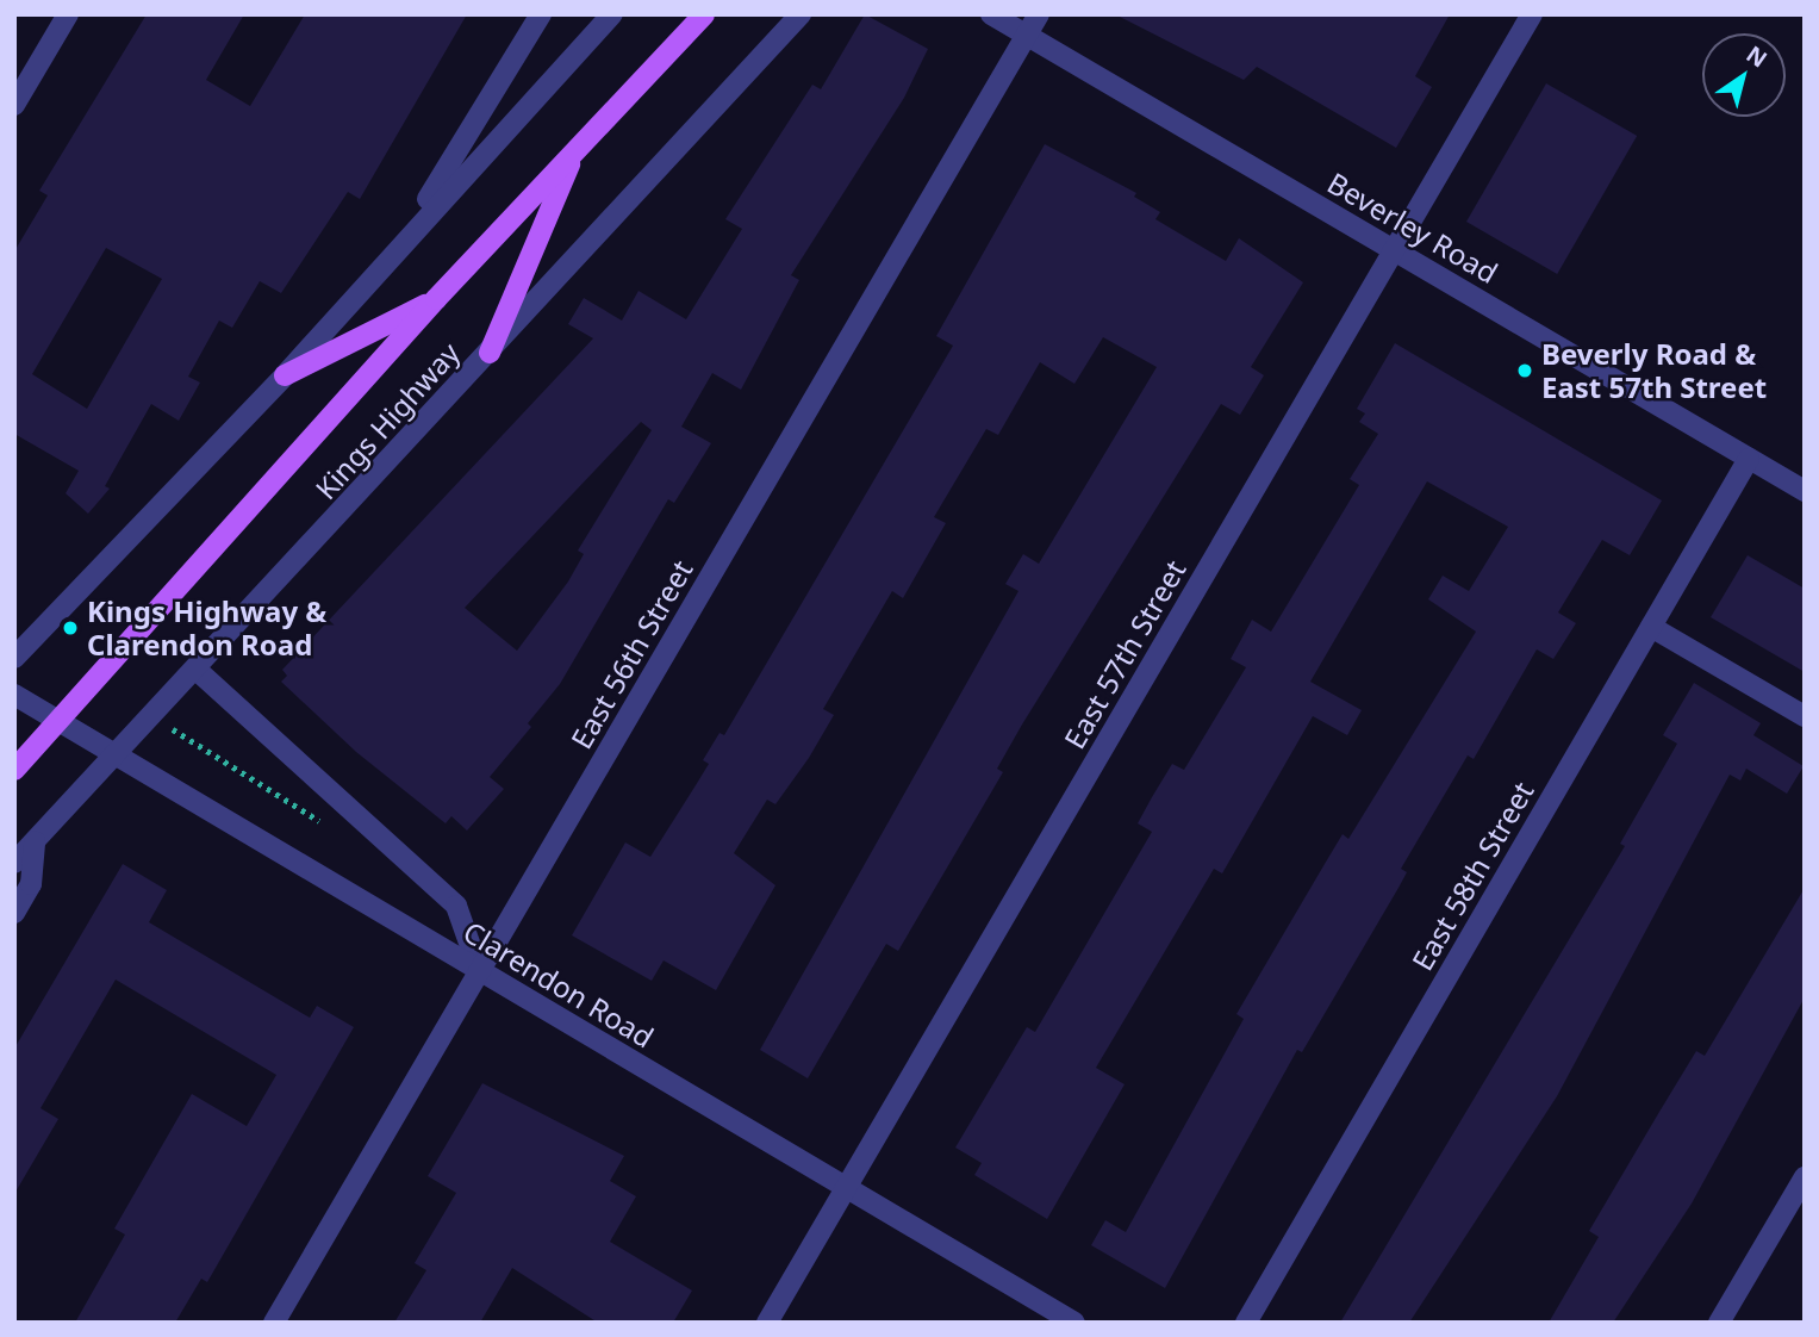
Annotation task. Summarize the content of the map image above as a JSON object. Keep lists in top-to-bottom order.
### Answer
{
  "streets": {
    "main road": ["Kings Highway"],
    "street": [
      "Beverley Road",
      "East 56th Street",
      "East 57th Street",
      "East 58th Street",
      "Clarendon Road"
    ]
  },
  "crossings": [
    ["Beverley Road", "East 56th Street"],
    ["Beverley Road", "East 57th Street"],
    ["Beverley Road", "East 58th Street"],
    ["Kings Highway", "Clarendon Road"],
    ["East 56th Street", "Clarendon Road"],
    ["East 57th Street", "Clarendon Road"]
  ],
  "places": ["Beverly Road & East 57th Street", "Kings Highway & Clarendon Road"],
  "north": "top right"
}
